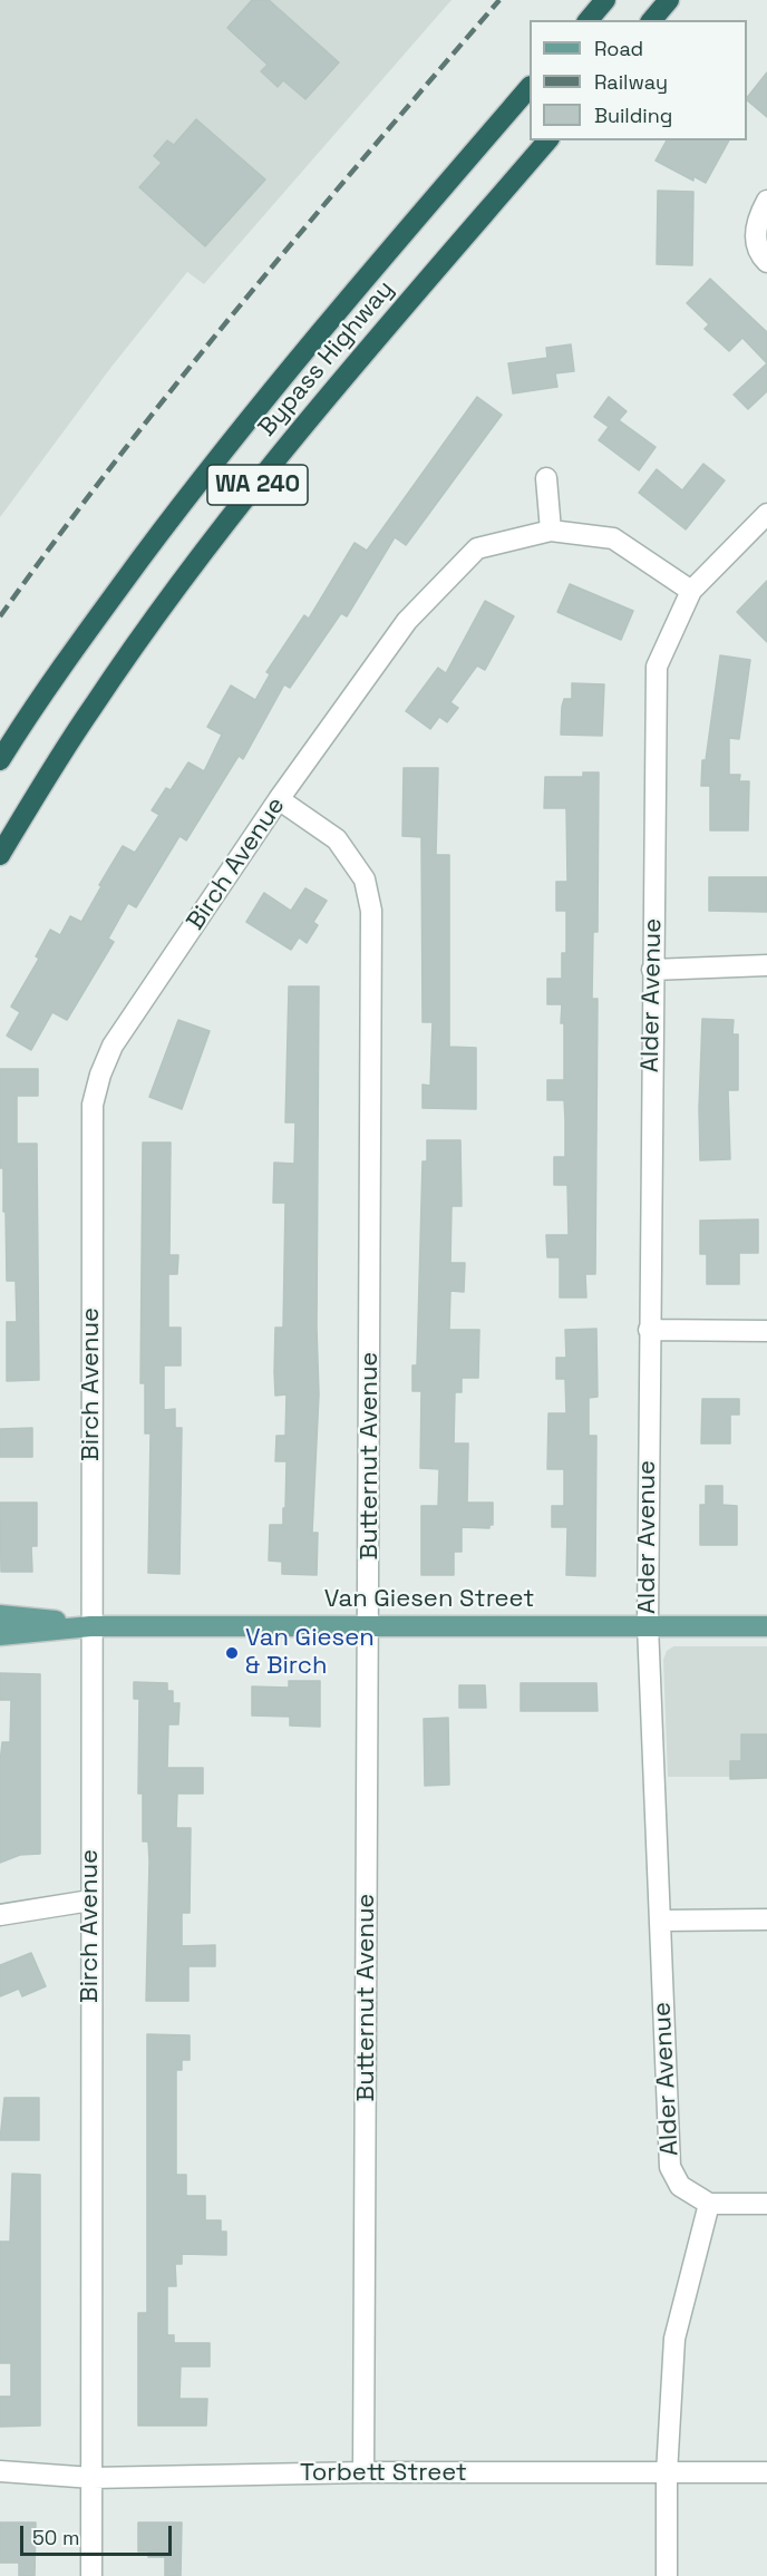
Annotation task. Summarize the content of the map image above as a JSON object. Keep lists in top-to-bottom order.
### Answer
{
  "streets": {
    "highway": ["Bypass Highway", "WA 240"],
    "main road": ["Van Giesen Street"],
    "street": [
      "Birch Avenue",
      "Alder Avenue",
      "Butternut Avenue",
      "Torbett Street"
    ]
  },
  "crossings": [
    ["Birch Avenue", "Alder Avenue"],
    ["Birch Avenue", "Butternut Avenue"],
    ["Birch Avenue", "Van Giesen Street"],
    ["Birch Avenue", "Torbett Street"],
    ["Alder Avenue", "Van Giesen Street"],
    ["Butternut Avenue", "Van Giesen Street"],
    ["Butternut Avenue", "Torbett Street"]
  ],
  "places": ["Van Giesen & Birch"],
  "legend": ["Road", "Railway", "Building"],
  "scale_bar": "50 m"
}
